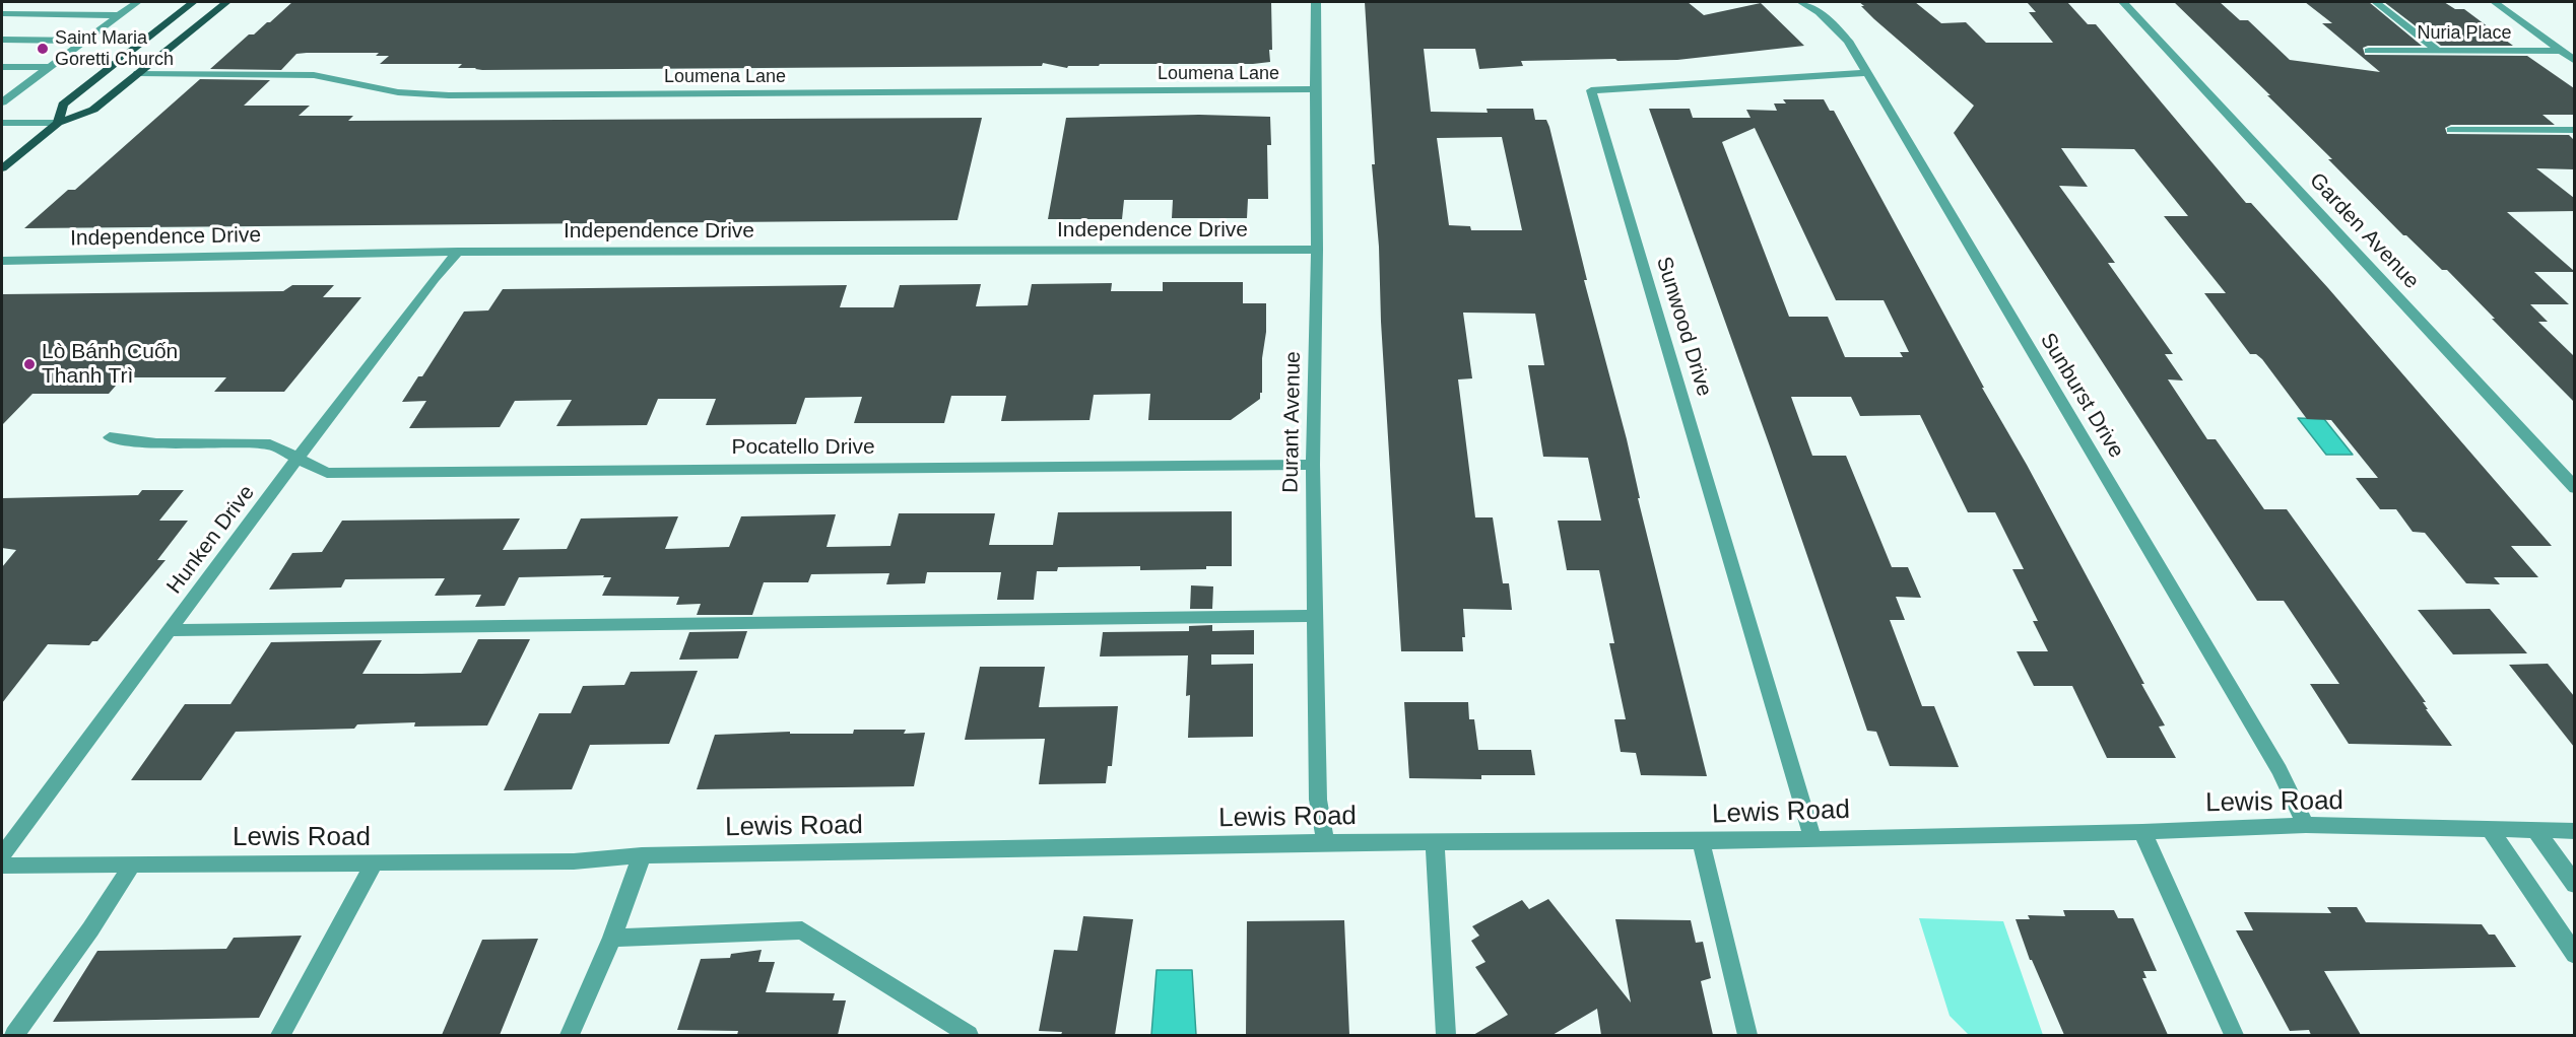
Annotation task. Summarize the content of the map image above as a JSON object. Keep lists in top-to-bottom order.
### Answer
{
  "streets": {
    "street": [
      "Nuria Place",
      "Loumena Lane",
      "Independence Drive",
      "Garden Avenue",
      "Sunwood Drive",
      "Sunburst Drive",
      "Durant Avenue",
      "Pocatello Drive",
      "Hunken Drive",
      "Lewis Road"
    ]
  },
  "crossings": [
    ["Loumena Lane", "Durant Avenue"],
    ["Independence Drive", "Durant Avenue"],
    ["Independence Drive", "Hunken Drive"],
    ["Sunwood Drive", "Sunburst Drive"],
    ["Sunwood Drive", "Lewis Road"],
    ["Sunburst Drive", "Lewis Road"],
    ["Durant Avenue", "Pocatello Drive"],
    ["Durant Avenue", "Lewis Road"],
    ["Pocatello Drive", "Hunken Drive"]
  ],
  "places": ["Saint Maria Goretti Church", "Lò Bánh Cuốn Thanh Trì"]
}
